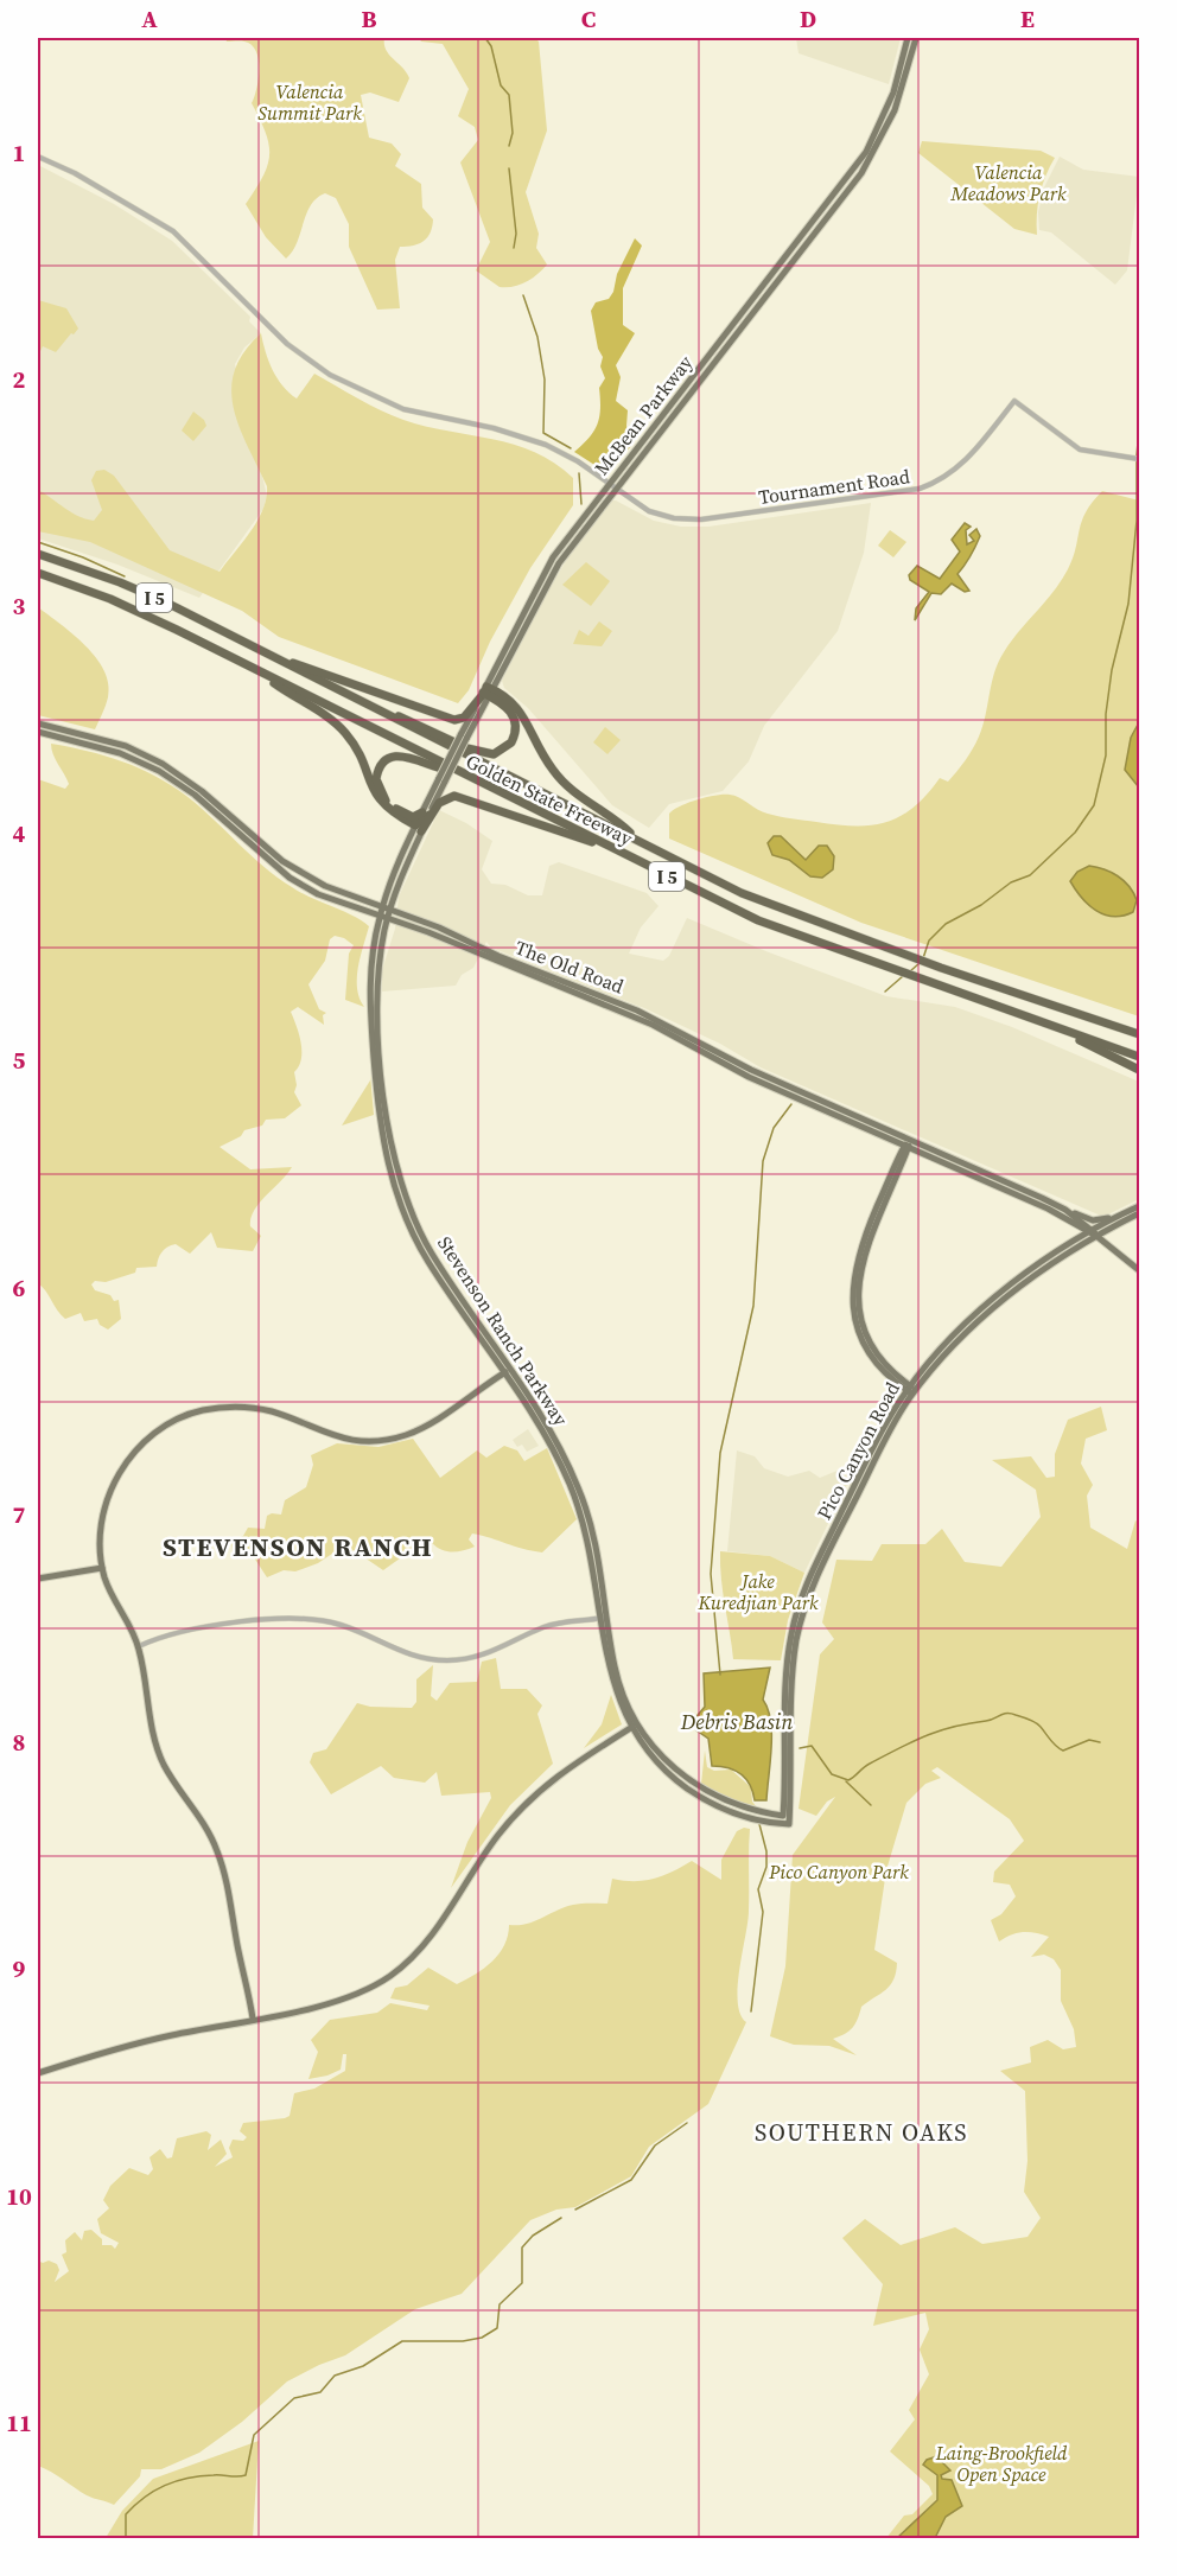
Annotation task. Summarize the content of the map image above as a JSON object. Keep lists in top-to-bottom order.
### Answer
{
  "streets": {
    "highway": ["I 5", "Golden State Freeway"],
    "main road": [
      "McBean Parkway",
      "The Old Road",
      "Stevenson Ranch Parkway",
      "Pico Canyon Road"
    ],
    "street": ["Tournament Road"]
  },
  "crossings": [
    ["McBean Parkway", "Tournament Road"],
    ["The Old Road", "Stevenson Ranch Parkway"],
    ["The Old Road", "Pico Canyon Road"],
    ["Stevenson Ranch Parkway", "Pico Canyon Road"]
  ],
  "districts": ["STEVENSON RANCH", "SOUTHERN OAKS"],
  "water": ["Debris Basin"],
  "parks": [
    "Valencia Summit Park",
    "Valencia Meadows Park",
    "Jake Kuredjian Park",
    "Pico Canyon Park",
    "Laing-Brookfield Open Space"
  ],
  "grid": {
    "columns": [
      "A",
      "B",
      "C",
      "D",
      "E"
    ],
    "rows": [
      "1",
      "2",
      "3",
      "4",
      "5",
      "6",
      "7",
      "8",
      "9",
      "10",
      "11"
    ]
  }
}
